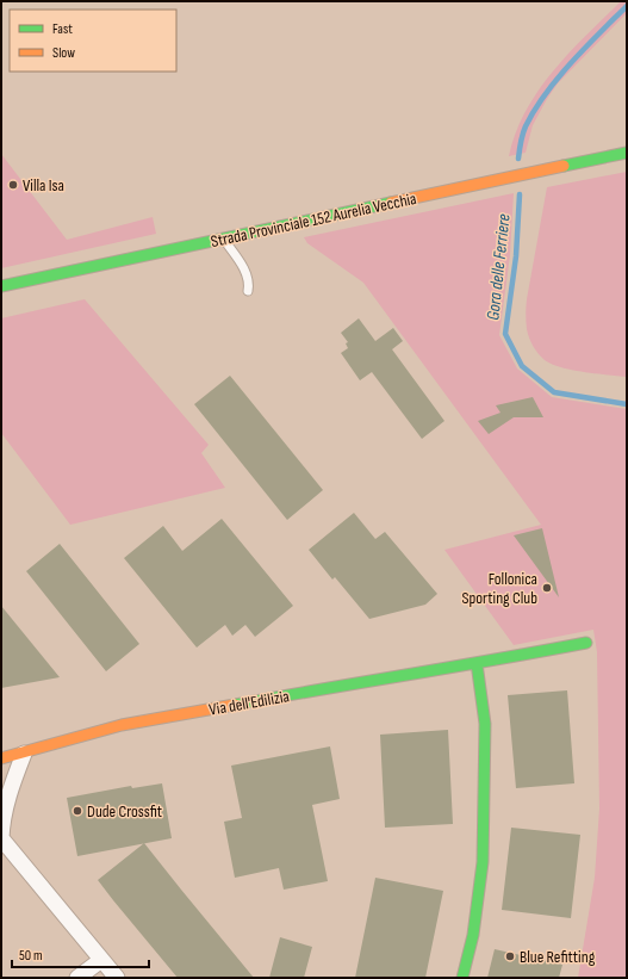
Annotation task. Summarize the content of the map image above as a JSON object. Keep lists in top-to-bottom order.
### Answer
{
  "streets": {
    "street": ["Strada Provinciale 152 Aurelia Vecchia", "Via dell'Edilizia"]
  },
  "water": ["Gora delle Ferriere"],
  "places": [
    "Villa Isa",
    "Follonica Sporting Club",
    "Dude Crossfit",
    "Blue Refitting"
  ],
  "legend": ["Fast", "Slow"],
  "scale_bar": "50 m"
}
